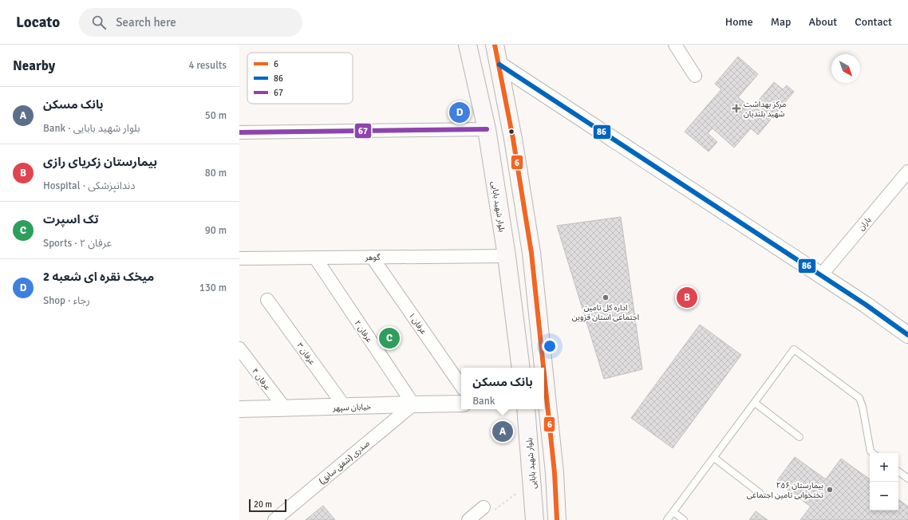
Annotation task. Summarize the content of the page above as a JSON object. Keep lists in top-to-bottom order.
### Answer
{
  "streets": {
    "main road": ["بلوار شهید بابایی"],
    "street": [
      "باران",
      "گوهر",
      "عرفان ۱",
      "عرفان ۲",
      "عرفان ۳",
      "عرفان ۴",
      "خیابان سپهر",
      "صدری (شفق سابق)"
    ]
  },
  "crossings": [
    ["بلوار شهید بابایی", "گوهر"],
    ["گوهر", "عرفان ۱"],
    ["گوهر", "عرفان ۲"],
    ["عرفان ۲", "خیابان سپهر"],
    ["عرفان ۲", "صدری (شفق سابق)"],
    ["عرفان ۳", "خیابان سپهر"],
    ["عرفان ۴", "خیابان سپهر"],
    ["خیابان سپهر", "صدری (شفق سابق)"]
  ],
  "places": {
    "health": ["مرکز بهداشت شهید بلندیان"],
    "other": ["اداره کل تامین اجتماعی استان قزوین", "بیمارستان ۲۵۶ تختخوابی تامین اجتماعی"]
  },
  "lines": ["transit line 6", "transit line 86", "transit line 67"],
  "legend": ["6", "86", "67"],
  "scale_bar": "20 m",
  "north": "bottom right",
  "page": {
    "header": "Locato",
    "search": "Search here",
    "nav": [
      "Home",
      "Map",
      "About",
      "Contact"
    ],
    "heading": ["Nearby", "4 results"],
    "list": [
      {
        "mark": "A",
        "name": "بانک مسکن",
        "note": "Bank · بلوار شهید بابایی",
        "value": "50 m"
      },
      {
        "mark": "B",
        "name": "بیمارستان زکریای رازی",
        "note": "Hospital · دندانپزشکی",
        "value": "80 m"
      },
      {
        "mark": "C",
        "name": "تک اسپرت",
        "note": "Sports · عرفان ۲",
        "value": "90 m"
      },
      {
        "mark": "D",
        "name": "میخک نقره ای شعبه 2",
        "note": "Shop · رجاء",
        "value": "130 m"
      }
    ],
    "pins": [
      "D",
      "B",
      "C",
      "A"
    ],
    "popup": ["بانک مسکن", "Bank"],
    "map_buttons": ["+", "−"],
    "scale": "20 m"
  }
}
